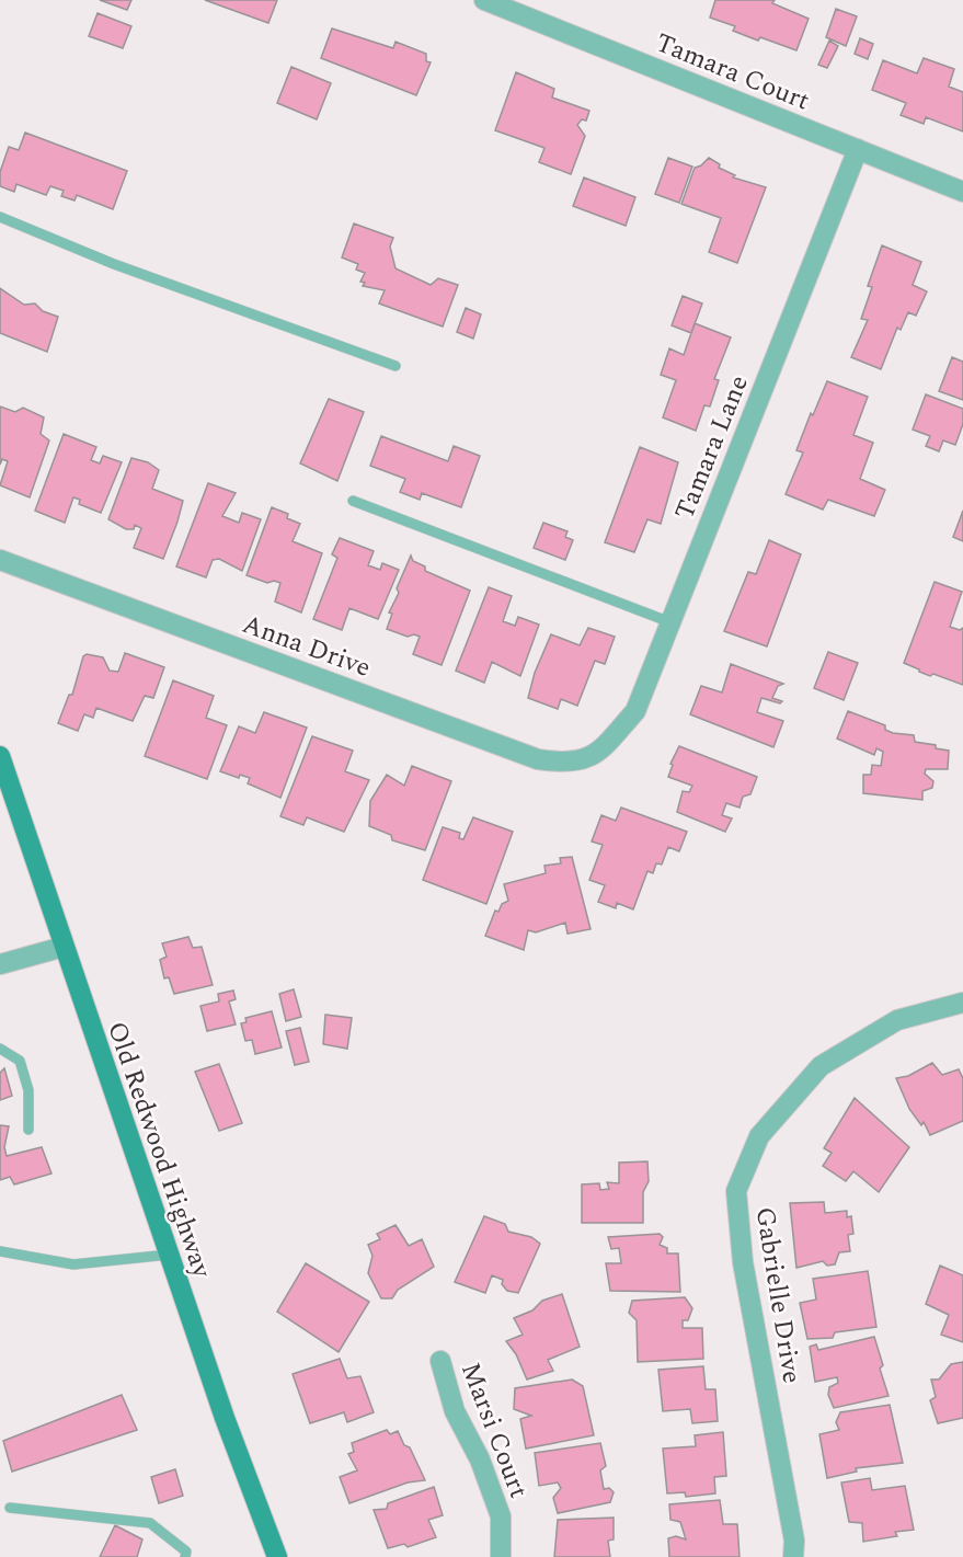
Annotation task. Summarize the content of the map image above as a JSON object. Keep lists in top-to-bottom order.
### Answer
{
  "streets": {
    "main road": ["Old Redwood Highway"],
    "street": [
      "Tamara Court",
      "Tamara Lane",
      "Anna Drive",
      "Gabrielle Drive",
      "Marsi Court"
    ]
  },
  "crossings": [
    ["Tamara Court", "Tamara Lane"],
    ["Tamara Lane", "Anna Drive"]
  ]
}
